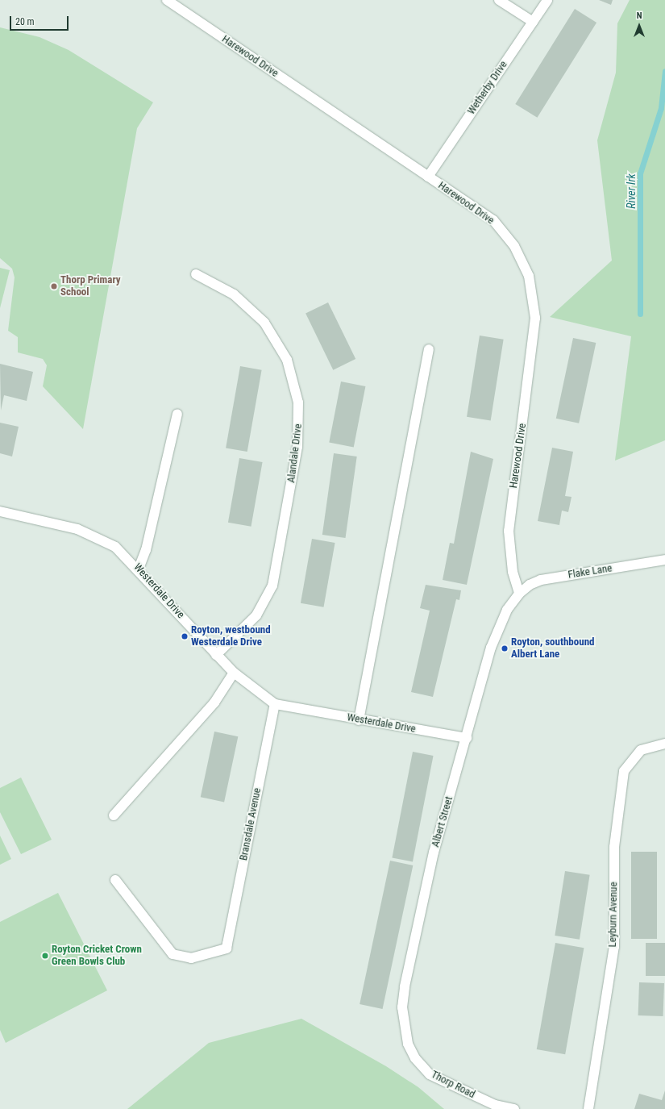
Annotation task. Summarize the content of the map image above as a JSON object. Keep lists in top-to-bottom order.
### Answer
{
  "streets": {
    "street": [
      "Harewood Drive",
      "Wetherby Drive",
      "Alandale Drive",
      "Flake Lane",
      "Westerdale Drive",
      "Albert Street",
      "Bransdale Avenue",
      "Leyburn Avenue",
      "Thorp Road"
    ]
  },
  "crossings": [
    ["Harewood Drive", "Wetherby Drive"],
    ["Harewood Drive", "Flake Lane"],
    ["Harewood Drive", "Albert Street"],
    ["Alandale Drive", "Westerdale Drive"],
    ["Flake Lane", "Albert Street"],
    ["Westerdale Drive", "Albert Street"],
    ["Westerdale Drive", "Bransdale Avenue"],
    ["Albert Street", "Thorp Road"]
  ],
  "water": ["River Irk"],
  "places": [
    "Thorp Primary School",
    "Royton, westbound Westerdale Drive",
    "Royton, southbound Albert Lane",
    "Royton Cricket Crown Green Bowls Club"
  ],
  "scale_bar": "20 m",
  "north": "top"
}
